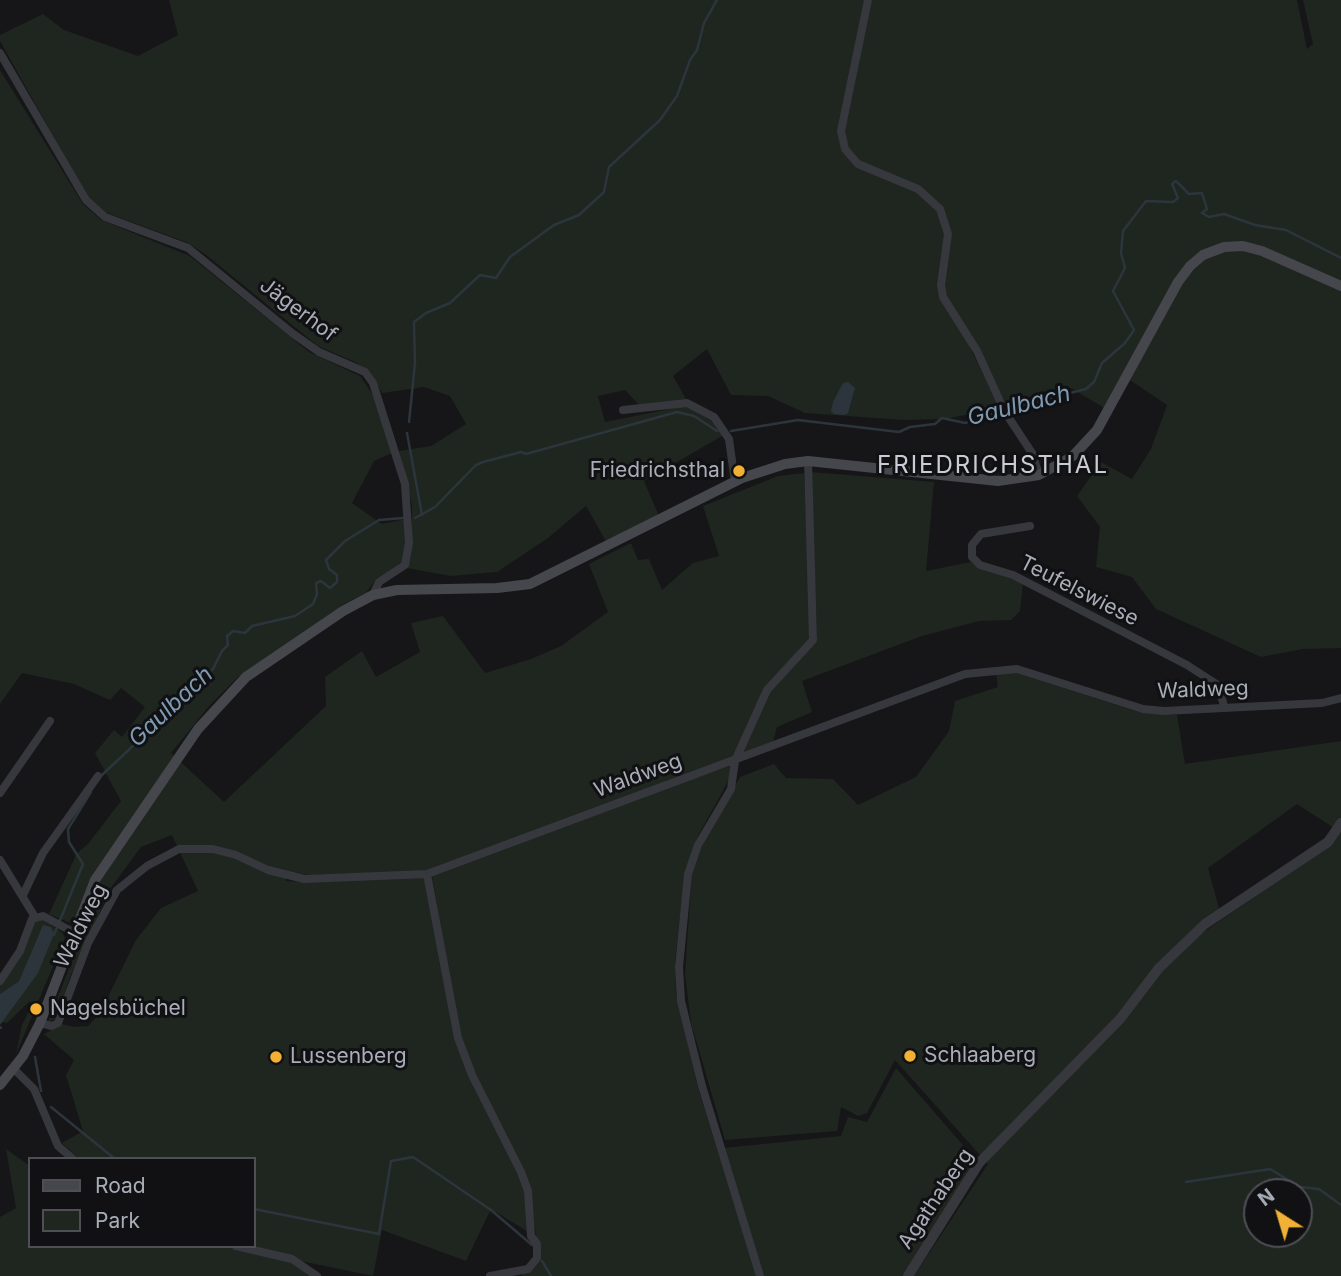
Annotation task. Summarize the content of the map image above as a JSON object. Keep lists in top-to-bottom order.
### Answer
{
  "streets": {
    "street": [
      "Jägerhof",
      "Teufelswiese",
      "Waldweg",
      "Agathaberg"
    ]
  },
  "crossings": [
    ["Teufelswiese", "Waldweg"]
  ],
  "districts": ["FRIEDRICHSTHAL"],
  "water": ["Gaulbach"],
  "places": [
    "Friedrichsthal",
    "Nagelsbüchel",
    "Schlaaberg",
    "Lussenberg"
  ],
  "legend": ["Road", "Park"],
  "north": "top left"
}
